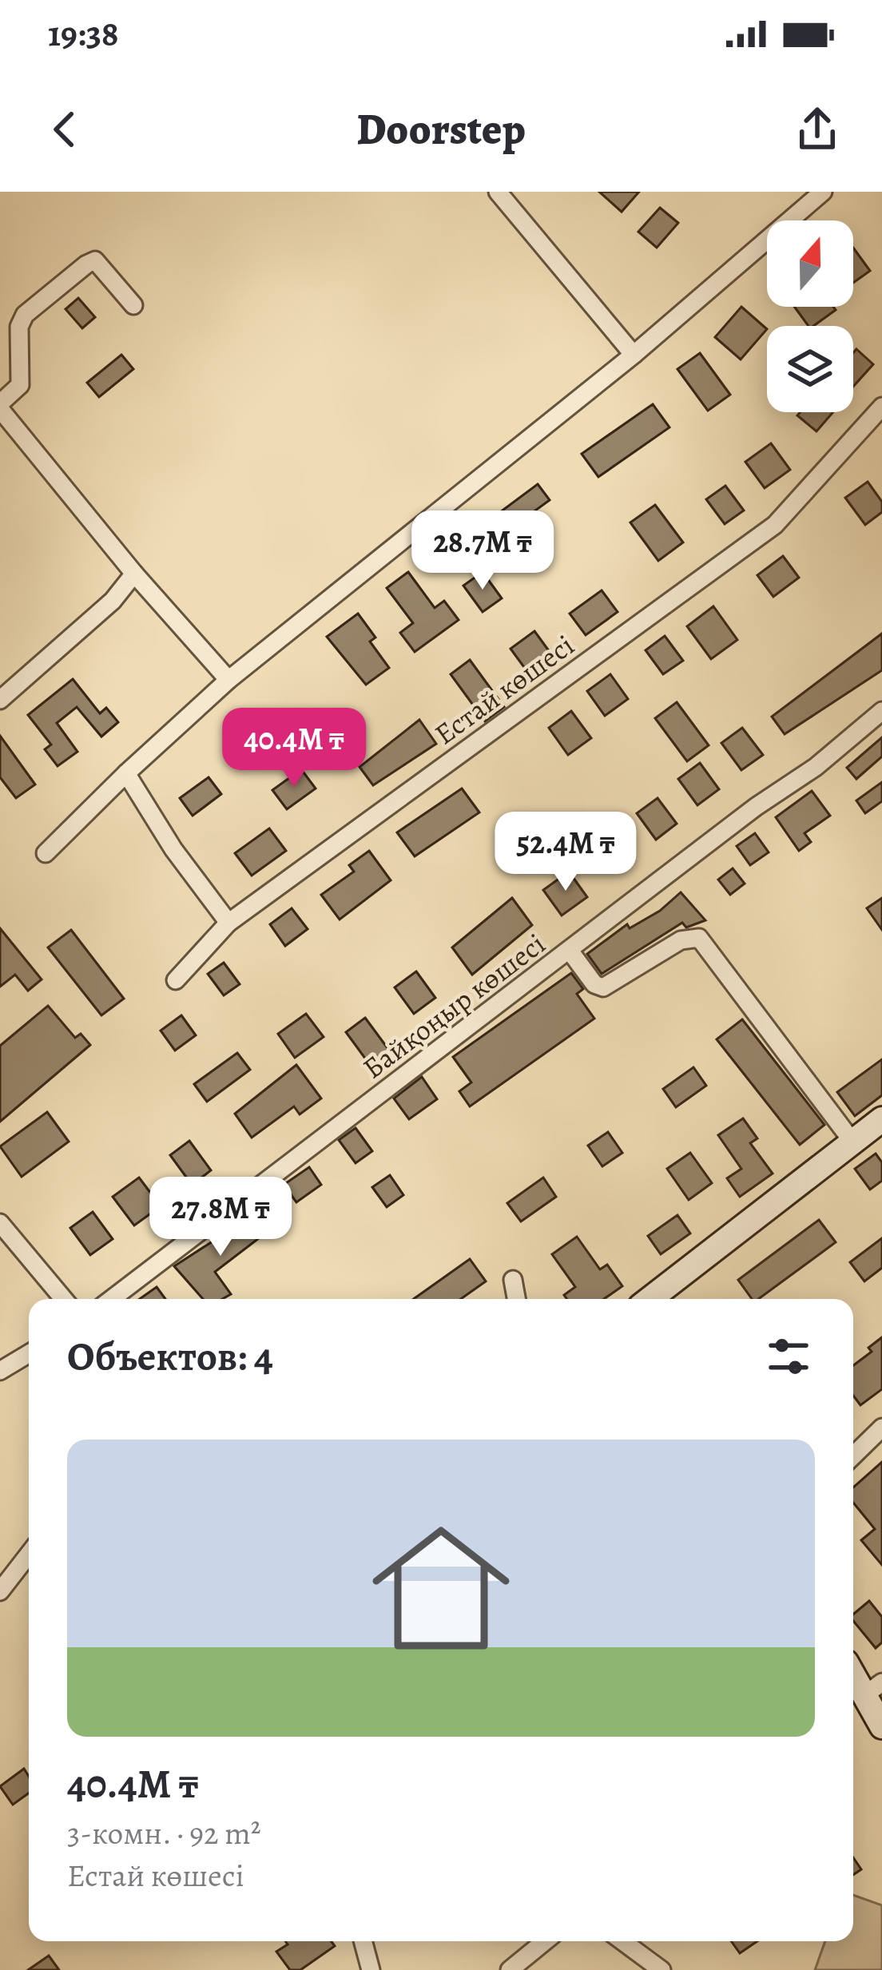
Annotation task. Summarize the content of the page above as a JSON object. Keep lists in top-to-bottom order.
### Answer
{
  "streets": {
    "street": ["Естай көшесі", "Байқоңыр көшесі"]
  },
  "north": "top",
  "page": {
    "status": "19:38",
    "header": "Doorstep",
    "price": [
      "28.7M ₸",
      "40.4M ₸",
      "52.4M ₸",
      "27.8M ₸"
    ],
    "heading": "Объектов: 4",
    "list": [
      {
        "name": "40.4M ₸",
        "note": "3-комн. · 92 m² · Естай көшесі"
      }
    ]
  }
}
